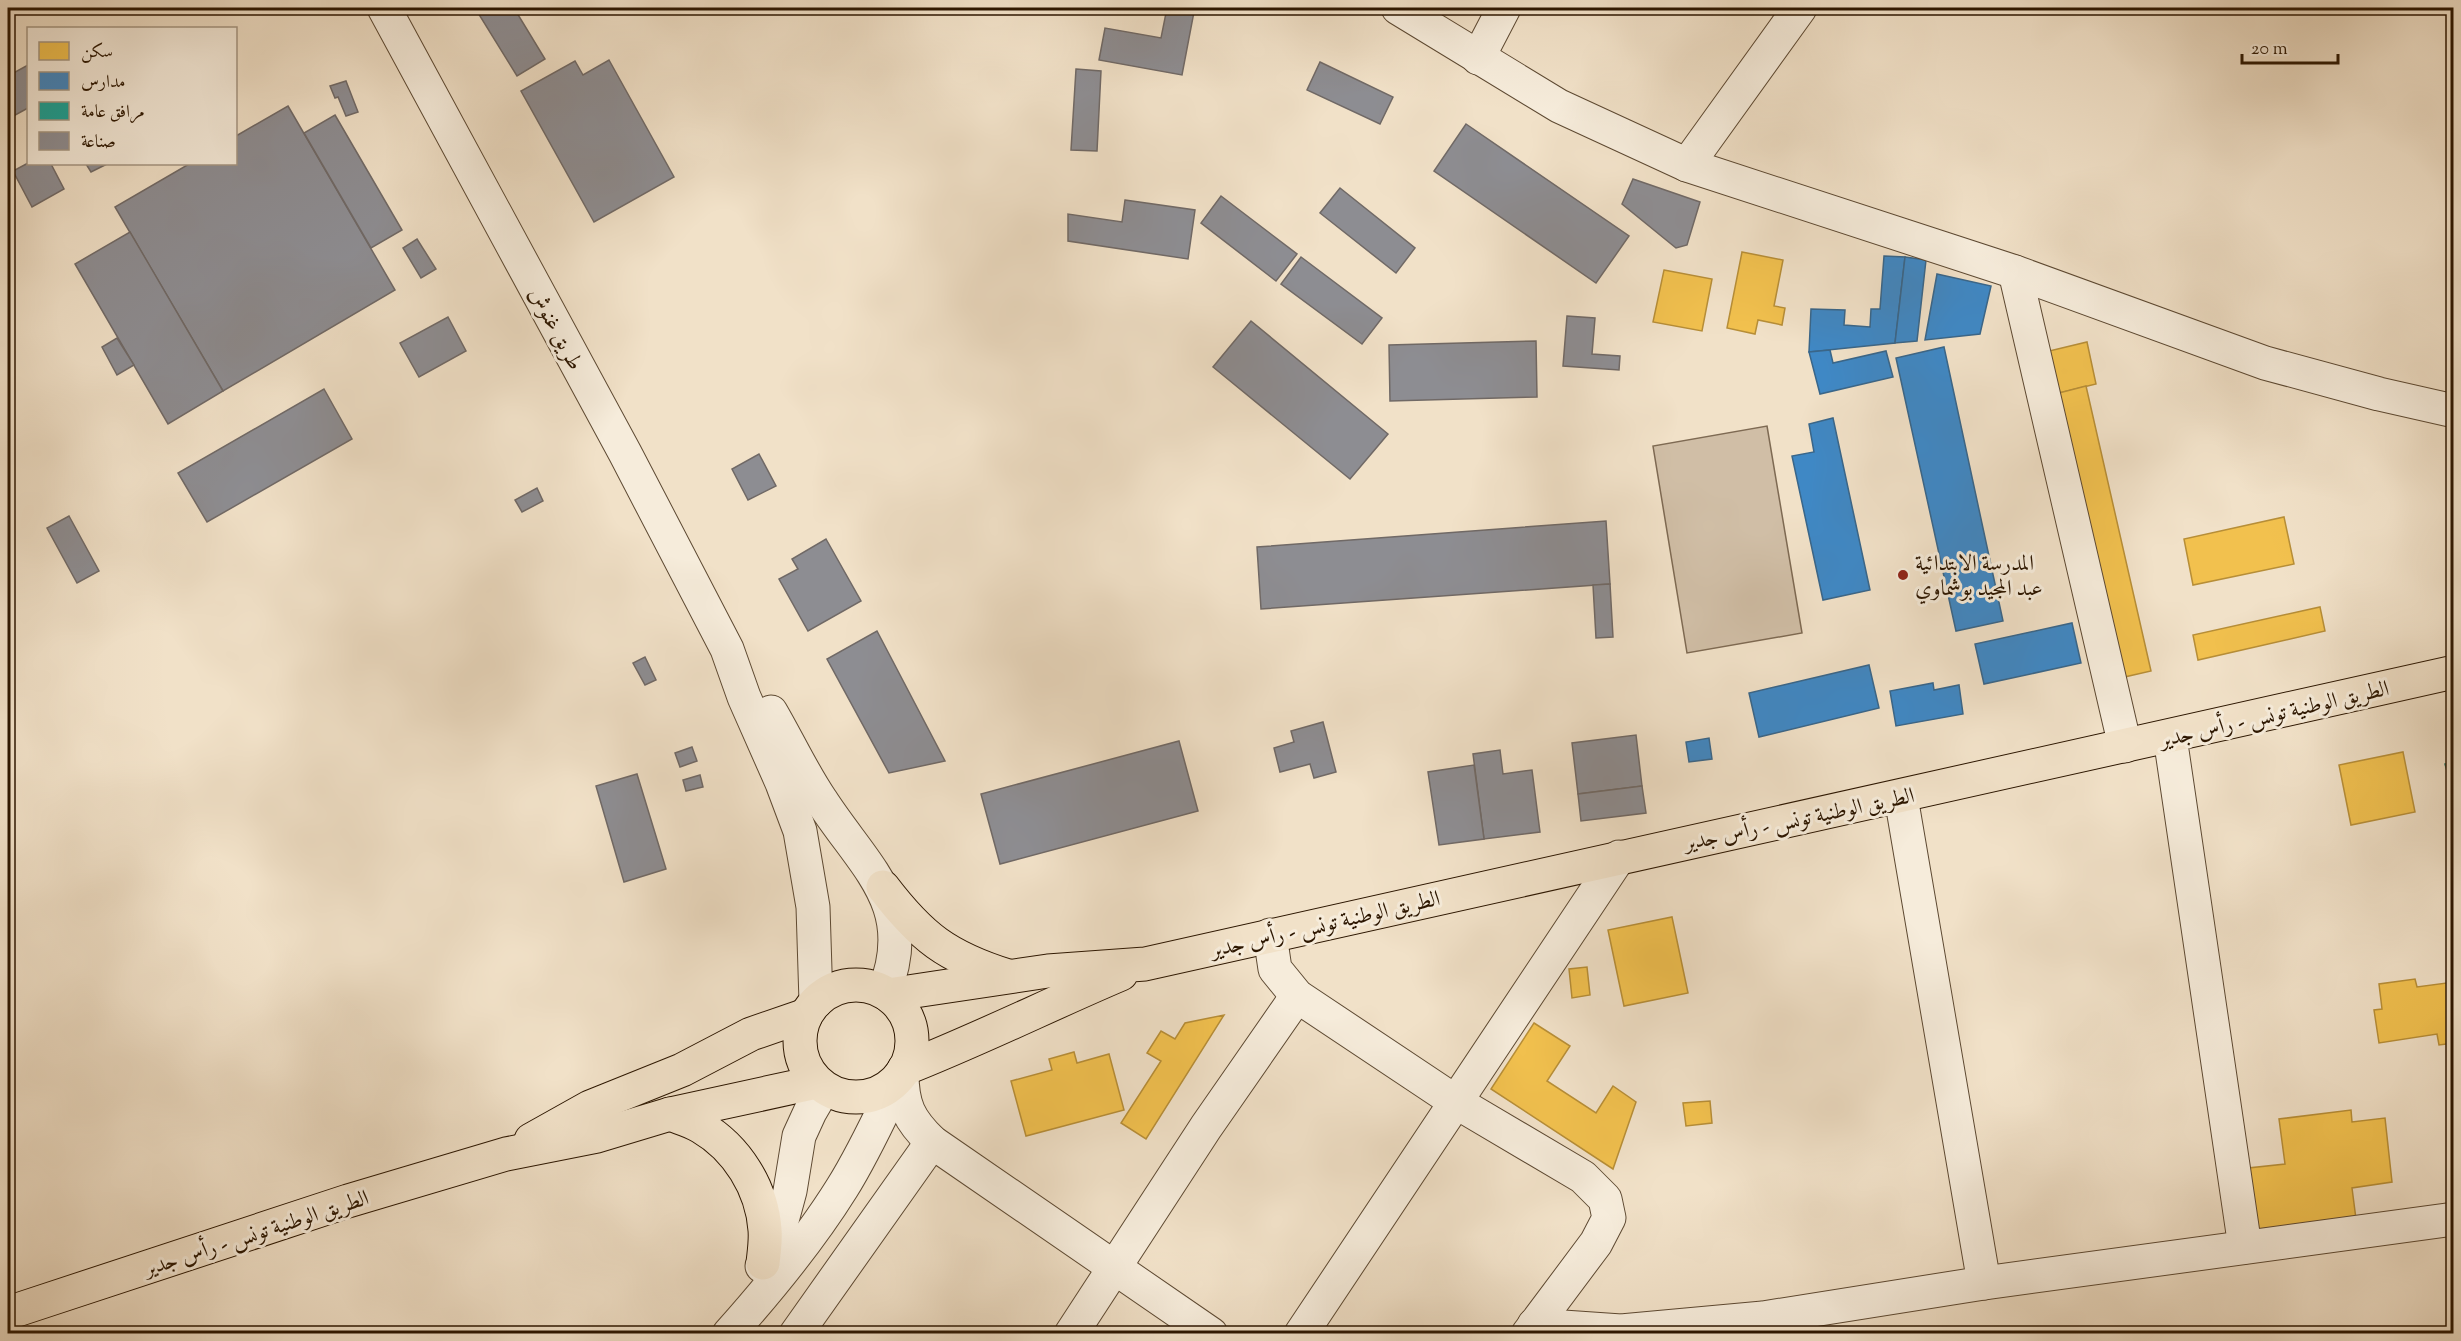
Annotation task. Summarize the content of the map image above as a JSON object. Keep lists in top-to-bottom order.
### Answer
{
  "streets": {
    "main road": ["الطريق الوطنية تونس - رأس جدير"],
    "street": ["طريق غنوش"]
  },
  "places": ["المدرسة الابتدائية عبد المجيد بوشماوي"],
  "legend": [
    "سكن",
    "مدارس",
    "مرافق عامة",
    "صناعة"
  ],
  "scale_bar": "20 m"
}
